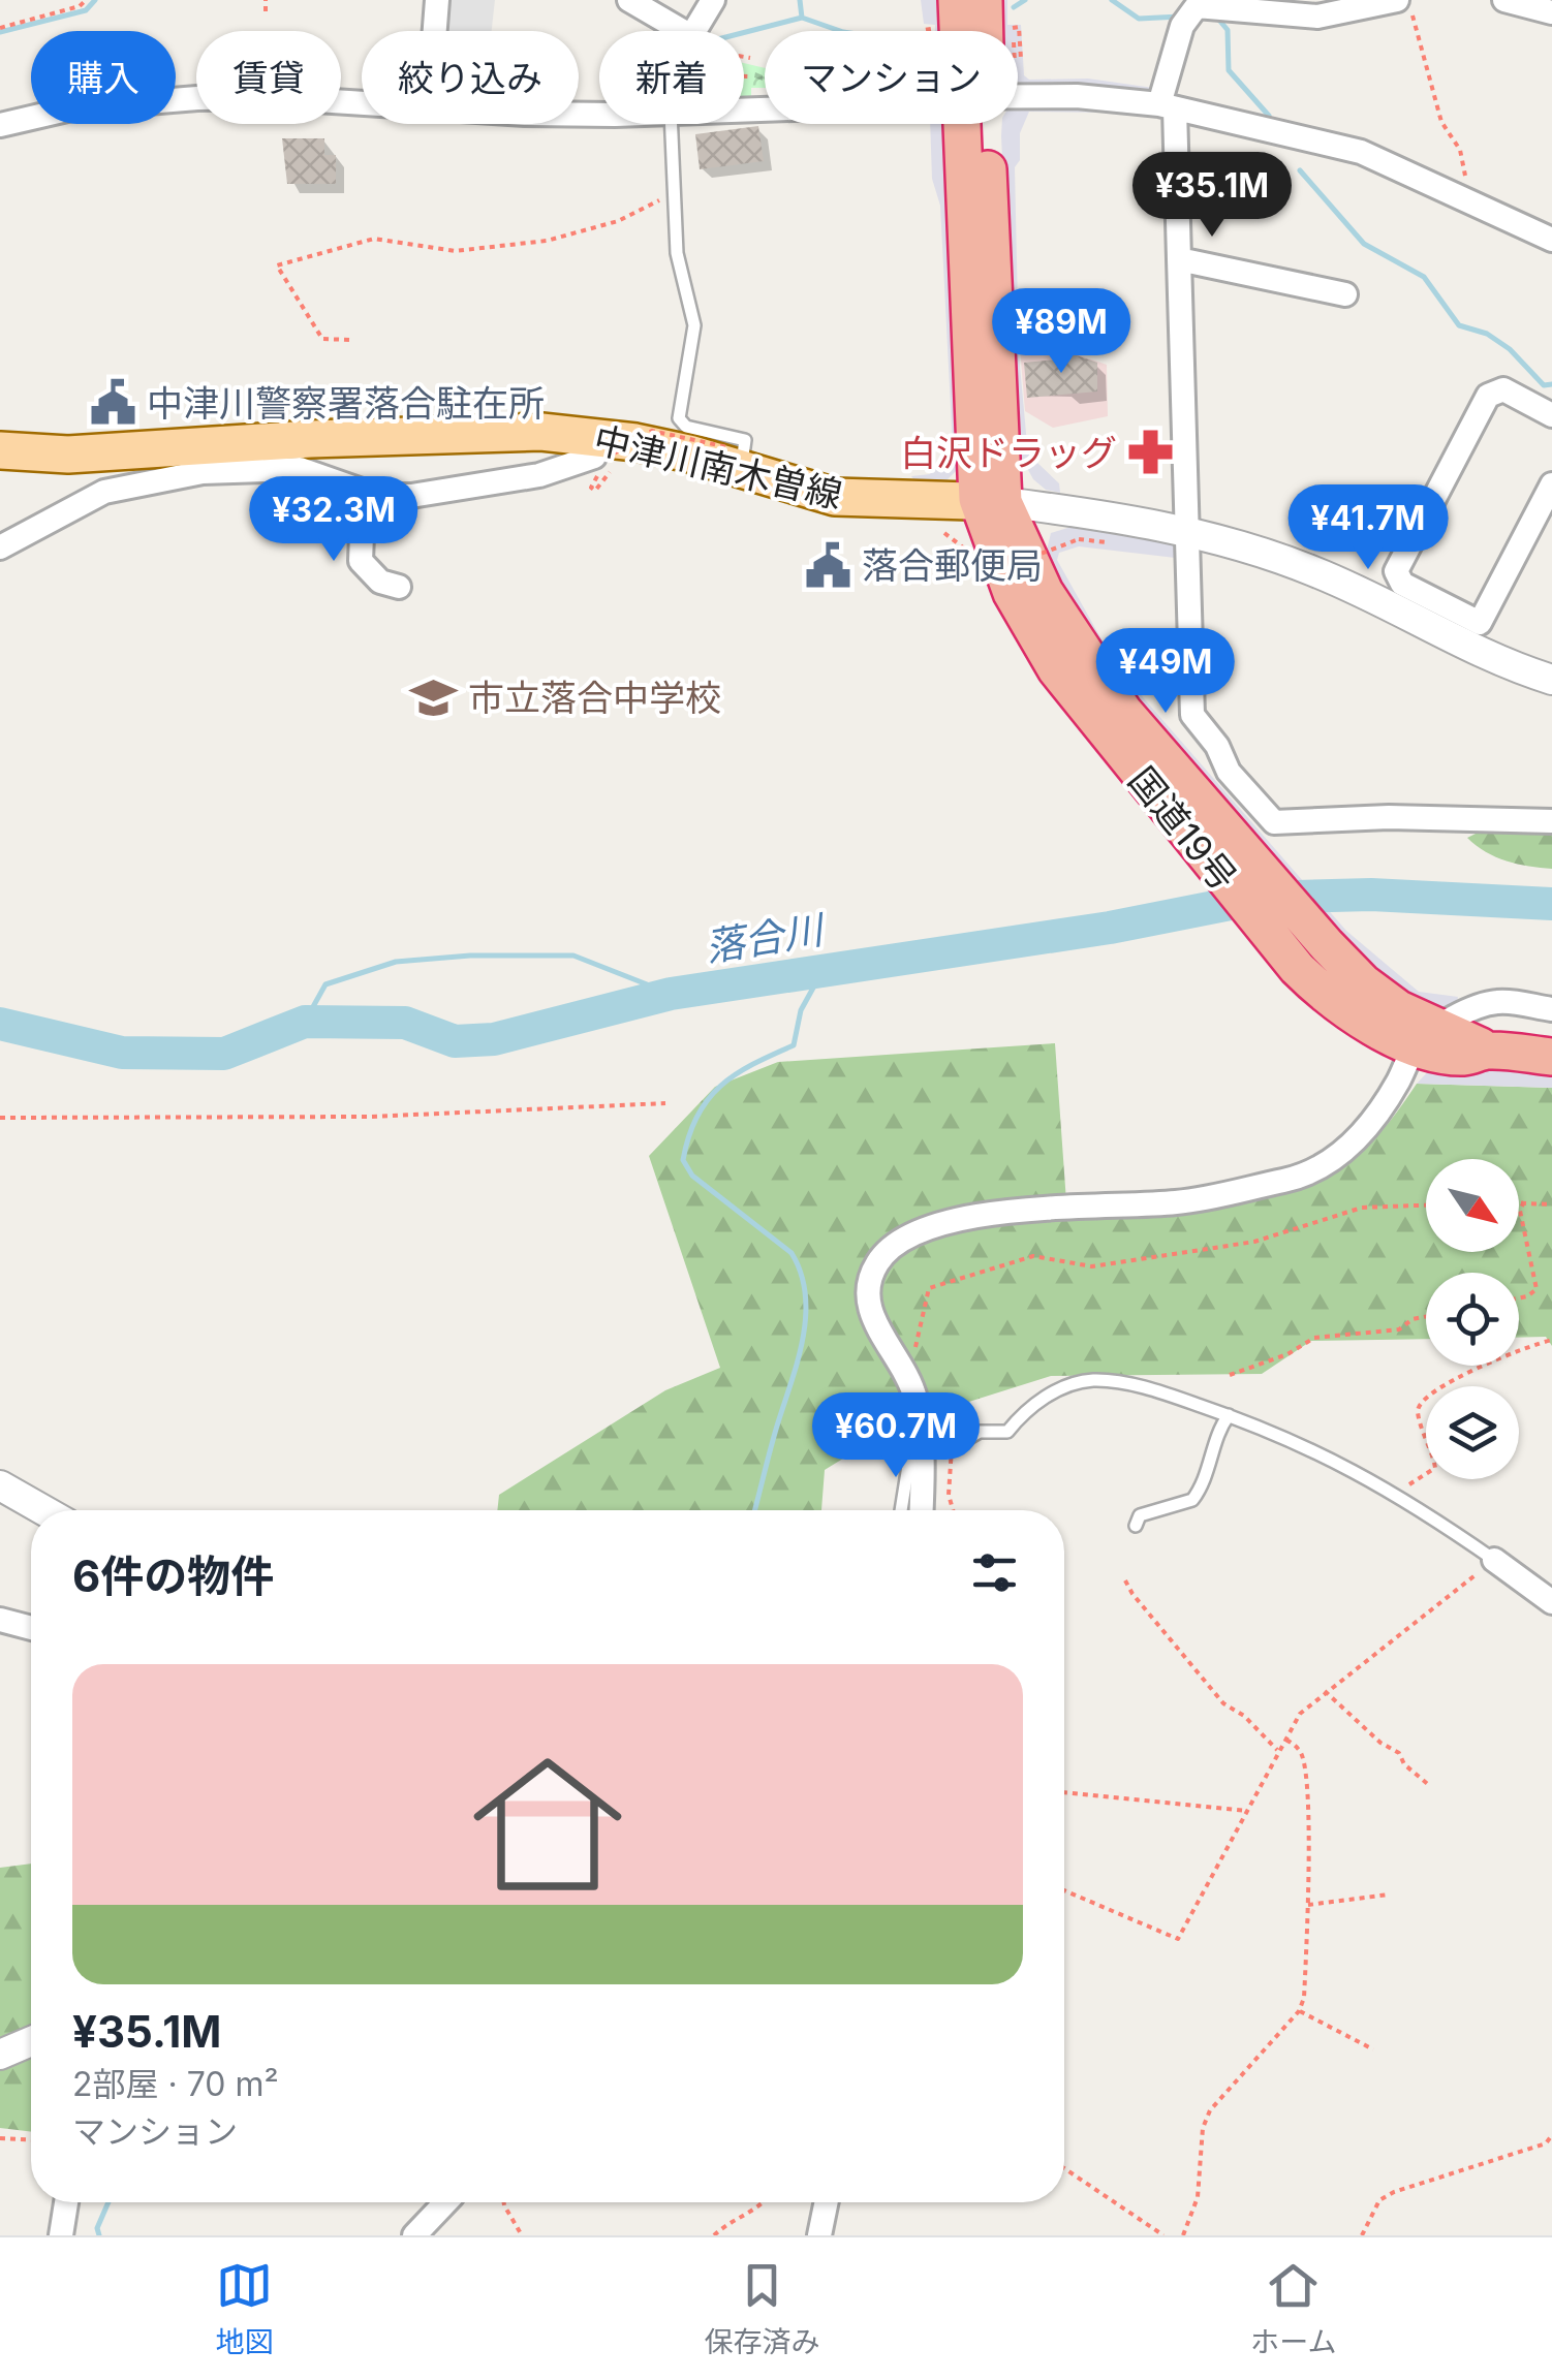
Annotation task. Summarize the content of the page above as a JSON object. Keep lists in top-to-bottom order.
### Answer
{
  "streets": {
    "highway": ["国道19号"],
    "main road": ["中津川南木曽線"]
  },
  "crossings": [
    ["中津川南木曽線", "国道19号"]
  ],
  "water": ["落合川"],
  "places": {
    "public building": ["中津川警察署落合駐在所", "落合郵便局"],
    "pharmacy": ["白沢ドラッグ"],
    "school or university": ["市立落合中学校"]
  },
  "north": "bottom right",
  "page": {
    "chip": [
      "購入",
      "賃貸",
      "絞り込み",
      "新着",
      "マンション"
    ],
    "price": [
      "¥35.1M",
      "¥89M",
      "¥32.3M",
      "¥41.7M",
      "¥49M",
      "¥60.7M"
    ],
    "heading": "6件の物件",
    "list": [
      {
        "name": "¥35.1M",
        "note": "2部屋 · 70 m² · マンション"
      }
    ],
    "tabs": ["地図", "保存済み", "ホーム"]
  }
}
